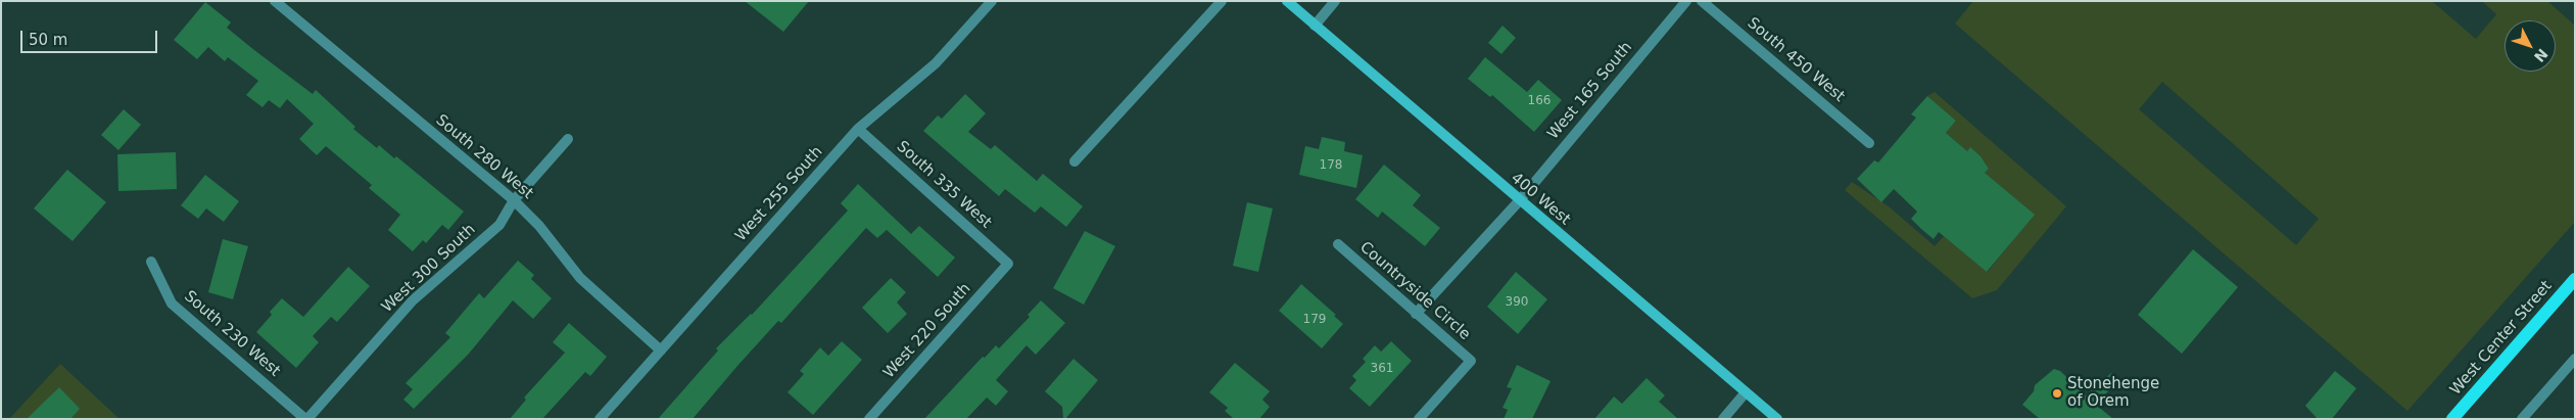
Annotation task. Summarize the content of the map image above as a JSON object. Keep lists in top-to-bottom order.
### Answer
{
  "streets": {
    "main road": ["400 West", "West Center Street"],
    "street": [
      "South 450 West",
      "West 165 South",
      "South 280 West",
      "South 335 West",
      "West 255 South",
      "West 300 South",
      "Countryside Circle",
      "West 220 South",
      "South 230 West"
    ]
  },
  "crossings": [
    ["West 165 South", "400 West"],
    ["West 165 South", "Countryside Circle"],
    ["South 280 West", "West 255 South"],
    ["South 280 West", "West 300 South"],
    ["South 335 West", "West 255 South"],
    ["South 335 West", "West 220 South"],
    ["West 300 South", "South 230 West"]
  ],
  "places": ["Stonehenge of Orem"],
  "house_numbers": [
    "166",
    "178",
    "390",
    "179",
    "361"
  ],
  "scale_bar": "50 m",
  "north": "bottom right"
}
